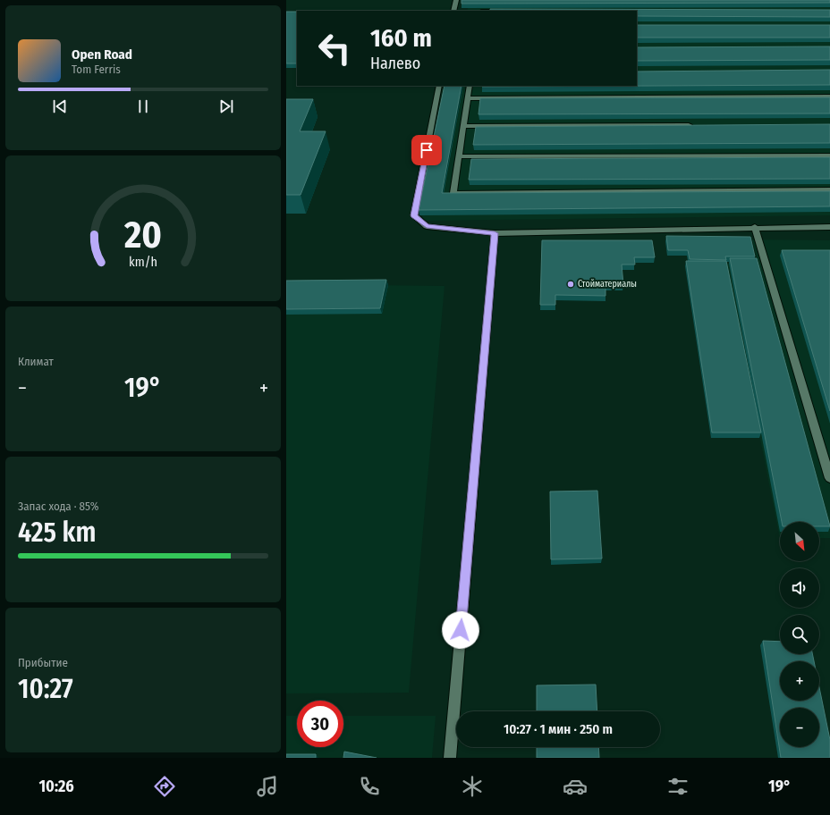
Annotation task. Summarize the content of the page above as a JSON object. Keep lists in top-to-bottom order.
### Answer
{
  "places": ["Стойматериалы"],
  "north": "bottom right",
  "page": {
    "turn": ["160 m", "Налево"],
    "song": ["Open Road", "Tom Ferris"],
    "tile": [
      "Климат",
      ["Запас хода · 85%", "425 km"],
      ["Прибытие", "10:27"]
    ],
    "heat": ["−", "19°", "+"],
    "map_buttons": ["+", "−"],
    "limit": "30",
    "trip": "10:27 · 1 мин · 250 m",
    "tabs": ["10:26", "19°"],
    "gauge": ["20", "km/h"]
  }
}
